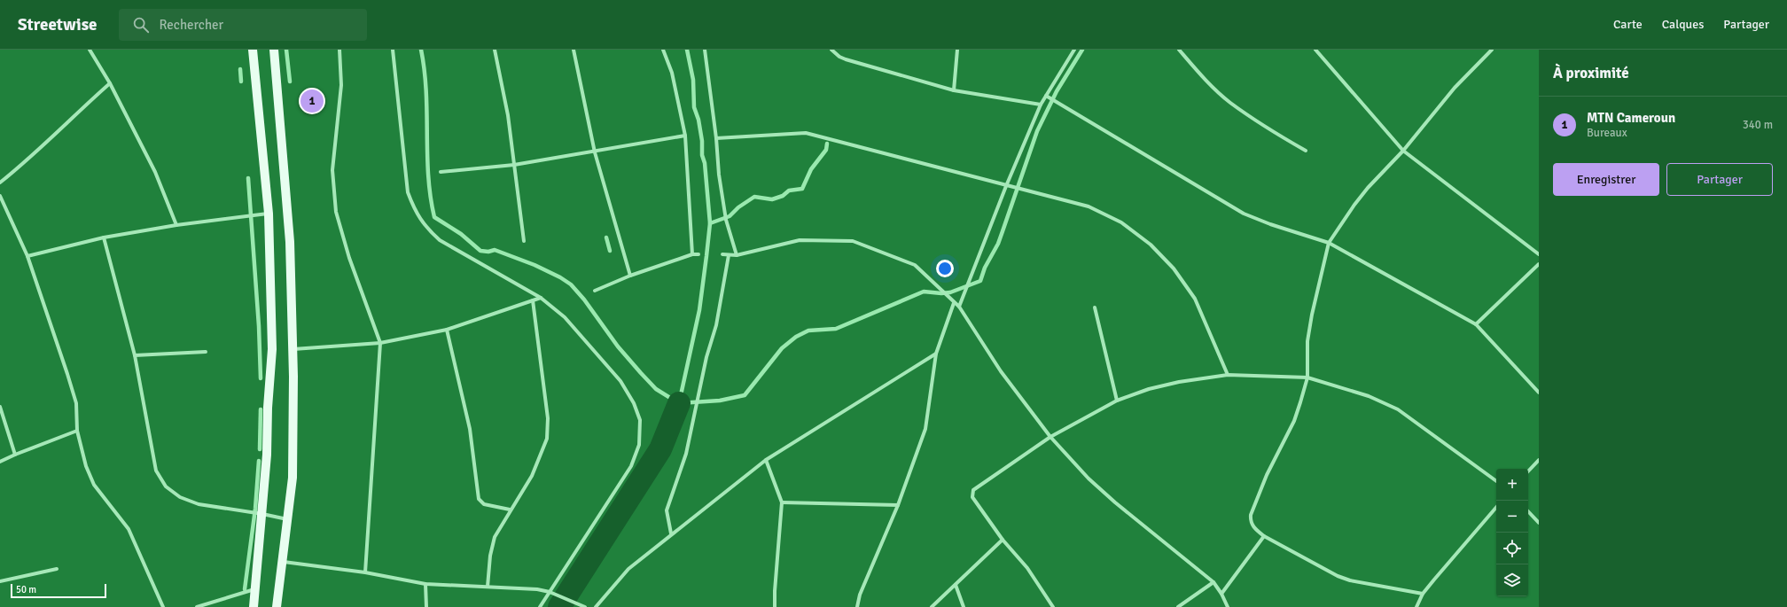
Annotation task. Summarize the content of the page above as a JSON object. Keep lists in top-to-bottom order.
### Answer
{
  "scale_bar": "50 m",
  "page": {
    "header": "Streetwise",
    "search": "Rechercher",
    "nav": ["Carte", "Calques", "Partager"],
    "heading": "À proximité",
    "pins": "1",
    "list": [
      {
        "mark": "1",
        "name": "MTN Cameroun",
        "note": "Bureaux",
        "value": "340 m"
      }
    ],
    "buttons": ["Enregistrer", "Partager"],
    "map_buttons": ["+", "−"],
    "scale": "50 m"
  }
}
